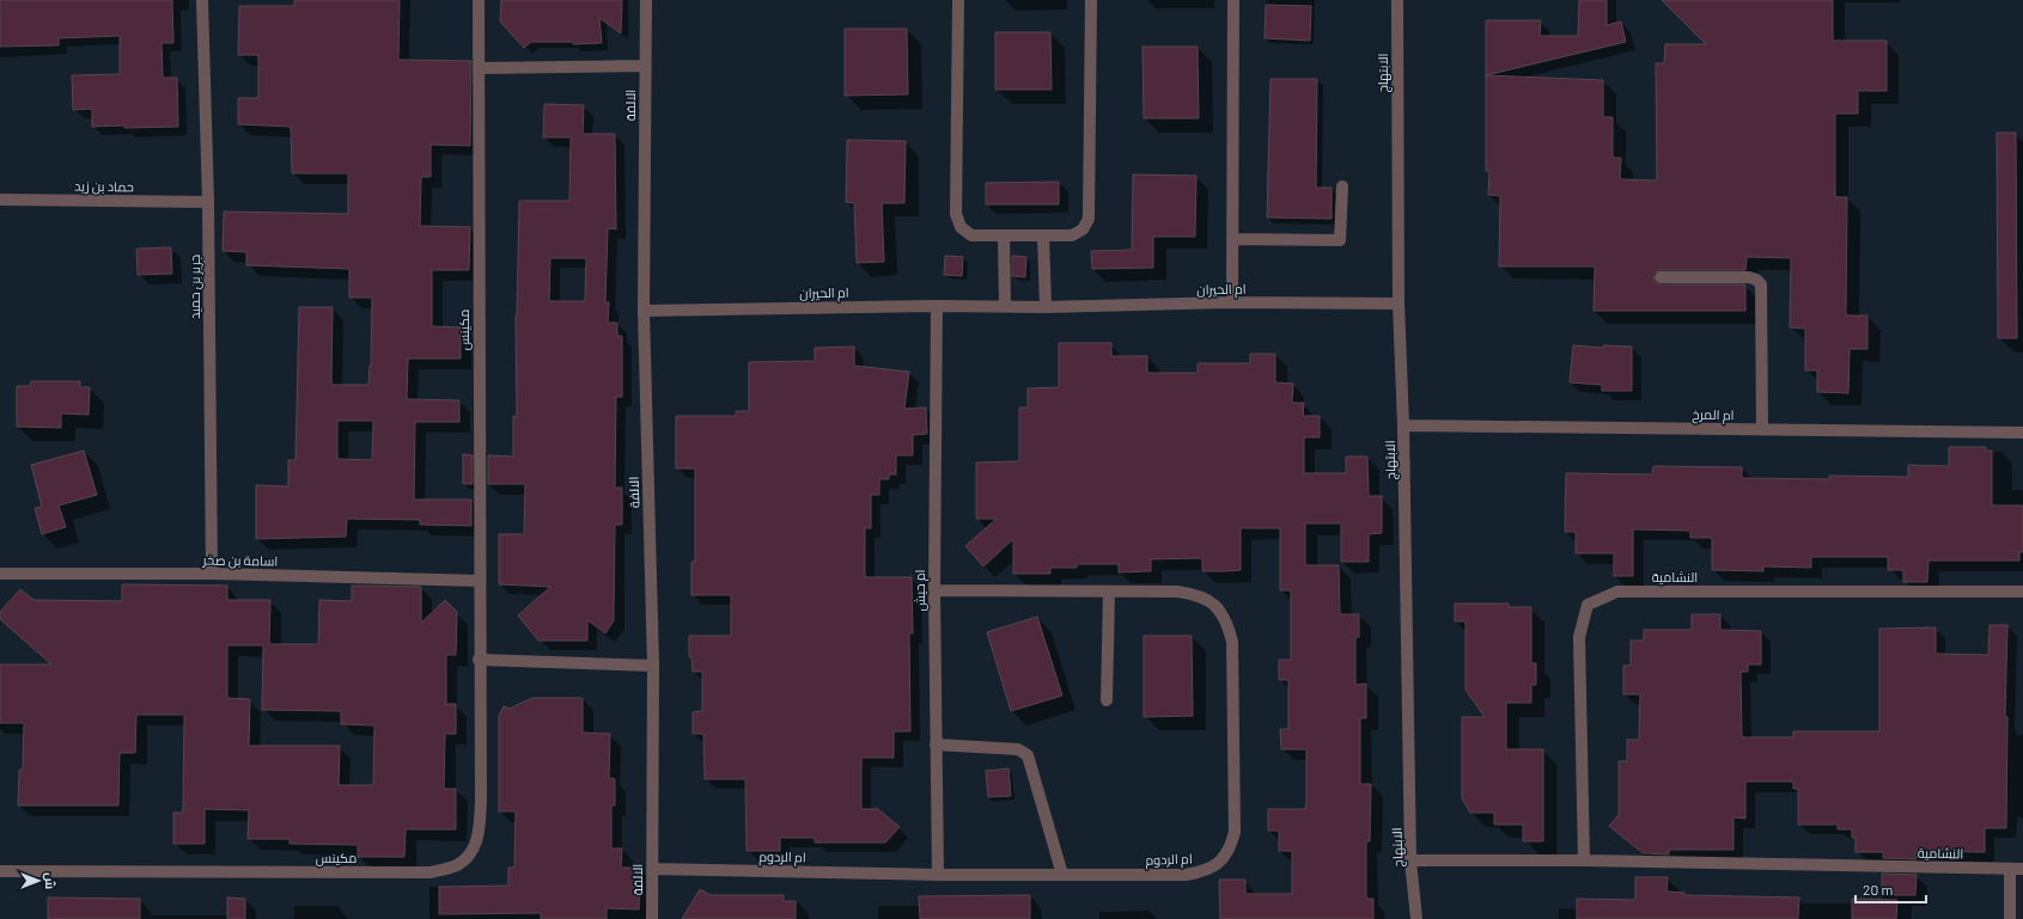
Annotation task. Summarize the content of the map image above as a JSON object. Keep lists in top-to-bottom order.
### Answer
{
  "streets": {
    "street": [
      "الابتهاج",
      "الالفة",
      "حماد بن زيد",
      "جرير بن حميد",
      "ام الحيران",
      "مكينس",
      "ام المرخ",
      "اسامة بن صخر",
      "النشامية",
      "ام حيش",
      "ام الردوم"
    ]
  },
  "crossings": [
    ["الابتهاج", "ام الحيران"],
    ["الابتهاج", "ام المرخ"],
    ["الابتهاج", "النشامية"],
    ["الالفة", "ام الحيران"],
    ["الالفة", "ام الردوم"],
    ["حماد بن زيد", "جرير بن حميد"],
    ["جرير بن حميد", "اسامة بن صخر"],
    ["ام الحيران", "ام حيش"],
    ["مكينس", "اسامة بن صخر"],
    ["ام حيش", "ام الردوم"]
  ],
  "scale_bar": "20 m",
  "north": "right"
}
